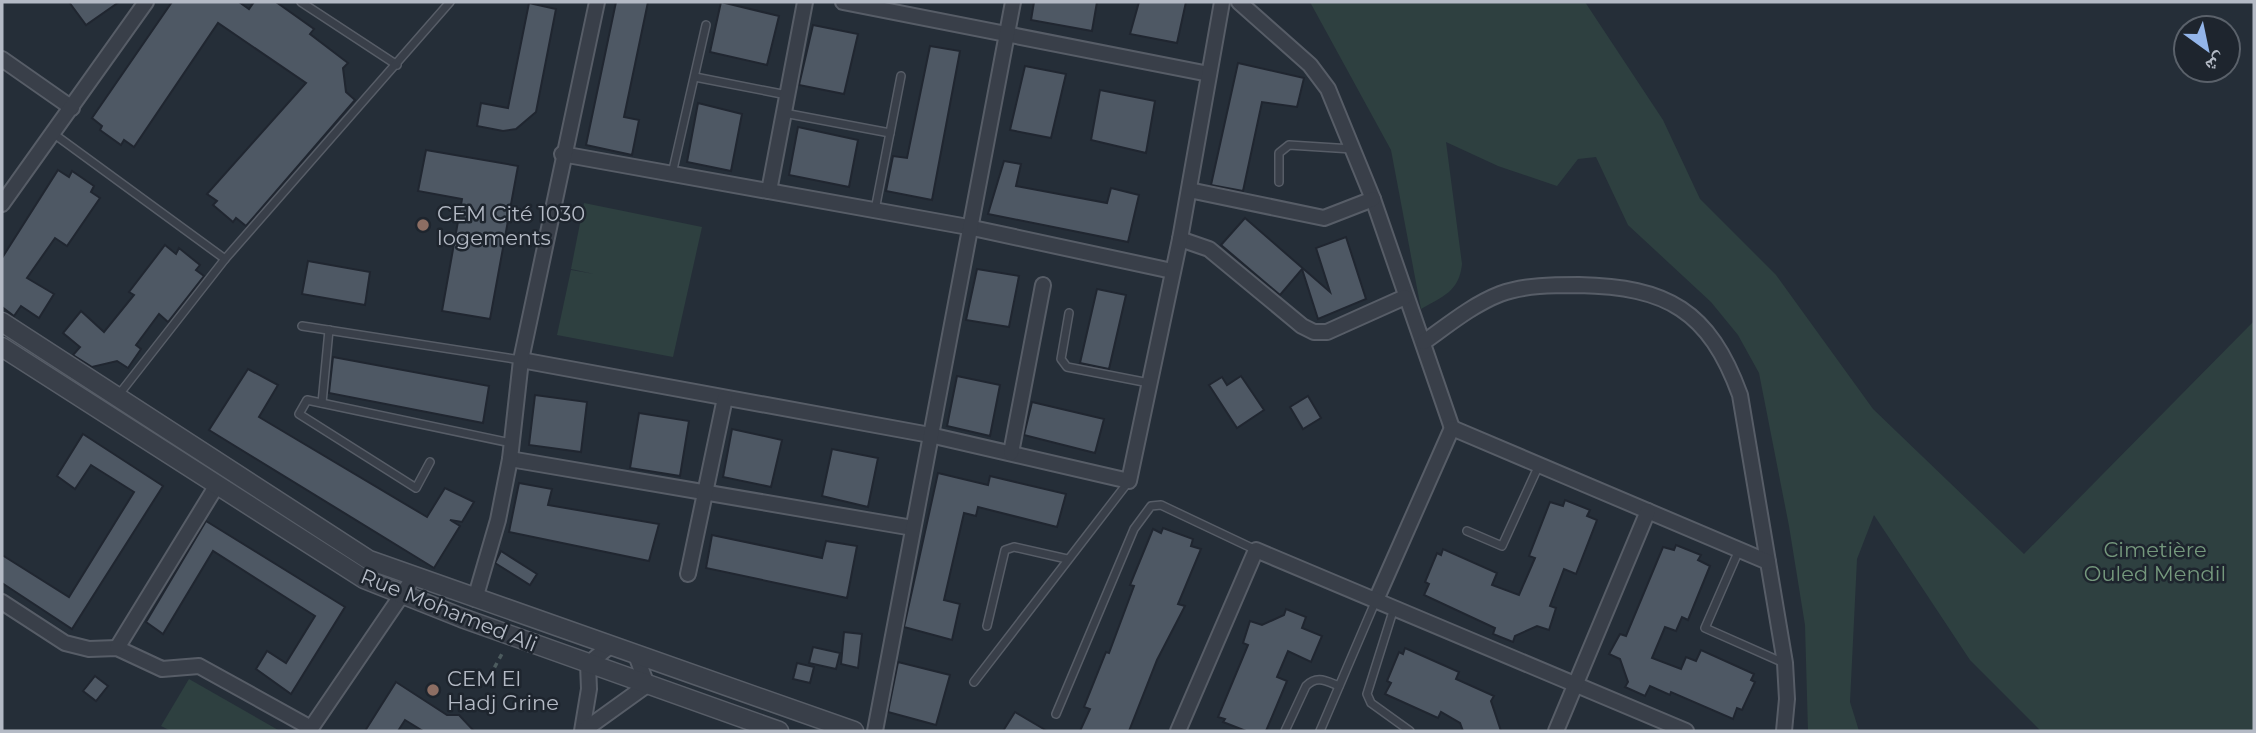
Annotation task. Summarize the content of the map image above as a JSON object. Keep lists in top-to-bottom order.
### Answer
{
  "streets": {
    "street": ["Rue Mohamed Ali"]
  },
  "parks": ["Cimetière Ouled Mendil"],
  "places": ["CEM Cité 1030 logements", "CEM El Hadj Grine"],
  "north": "bottom right"
}
